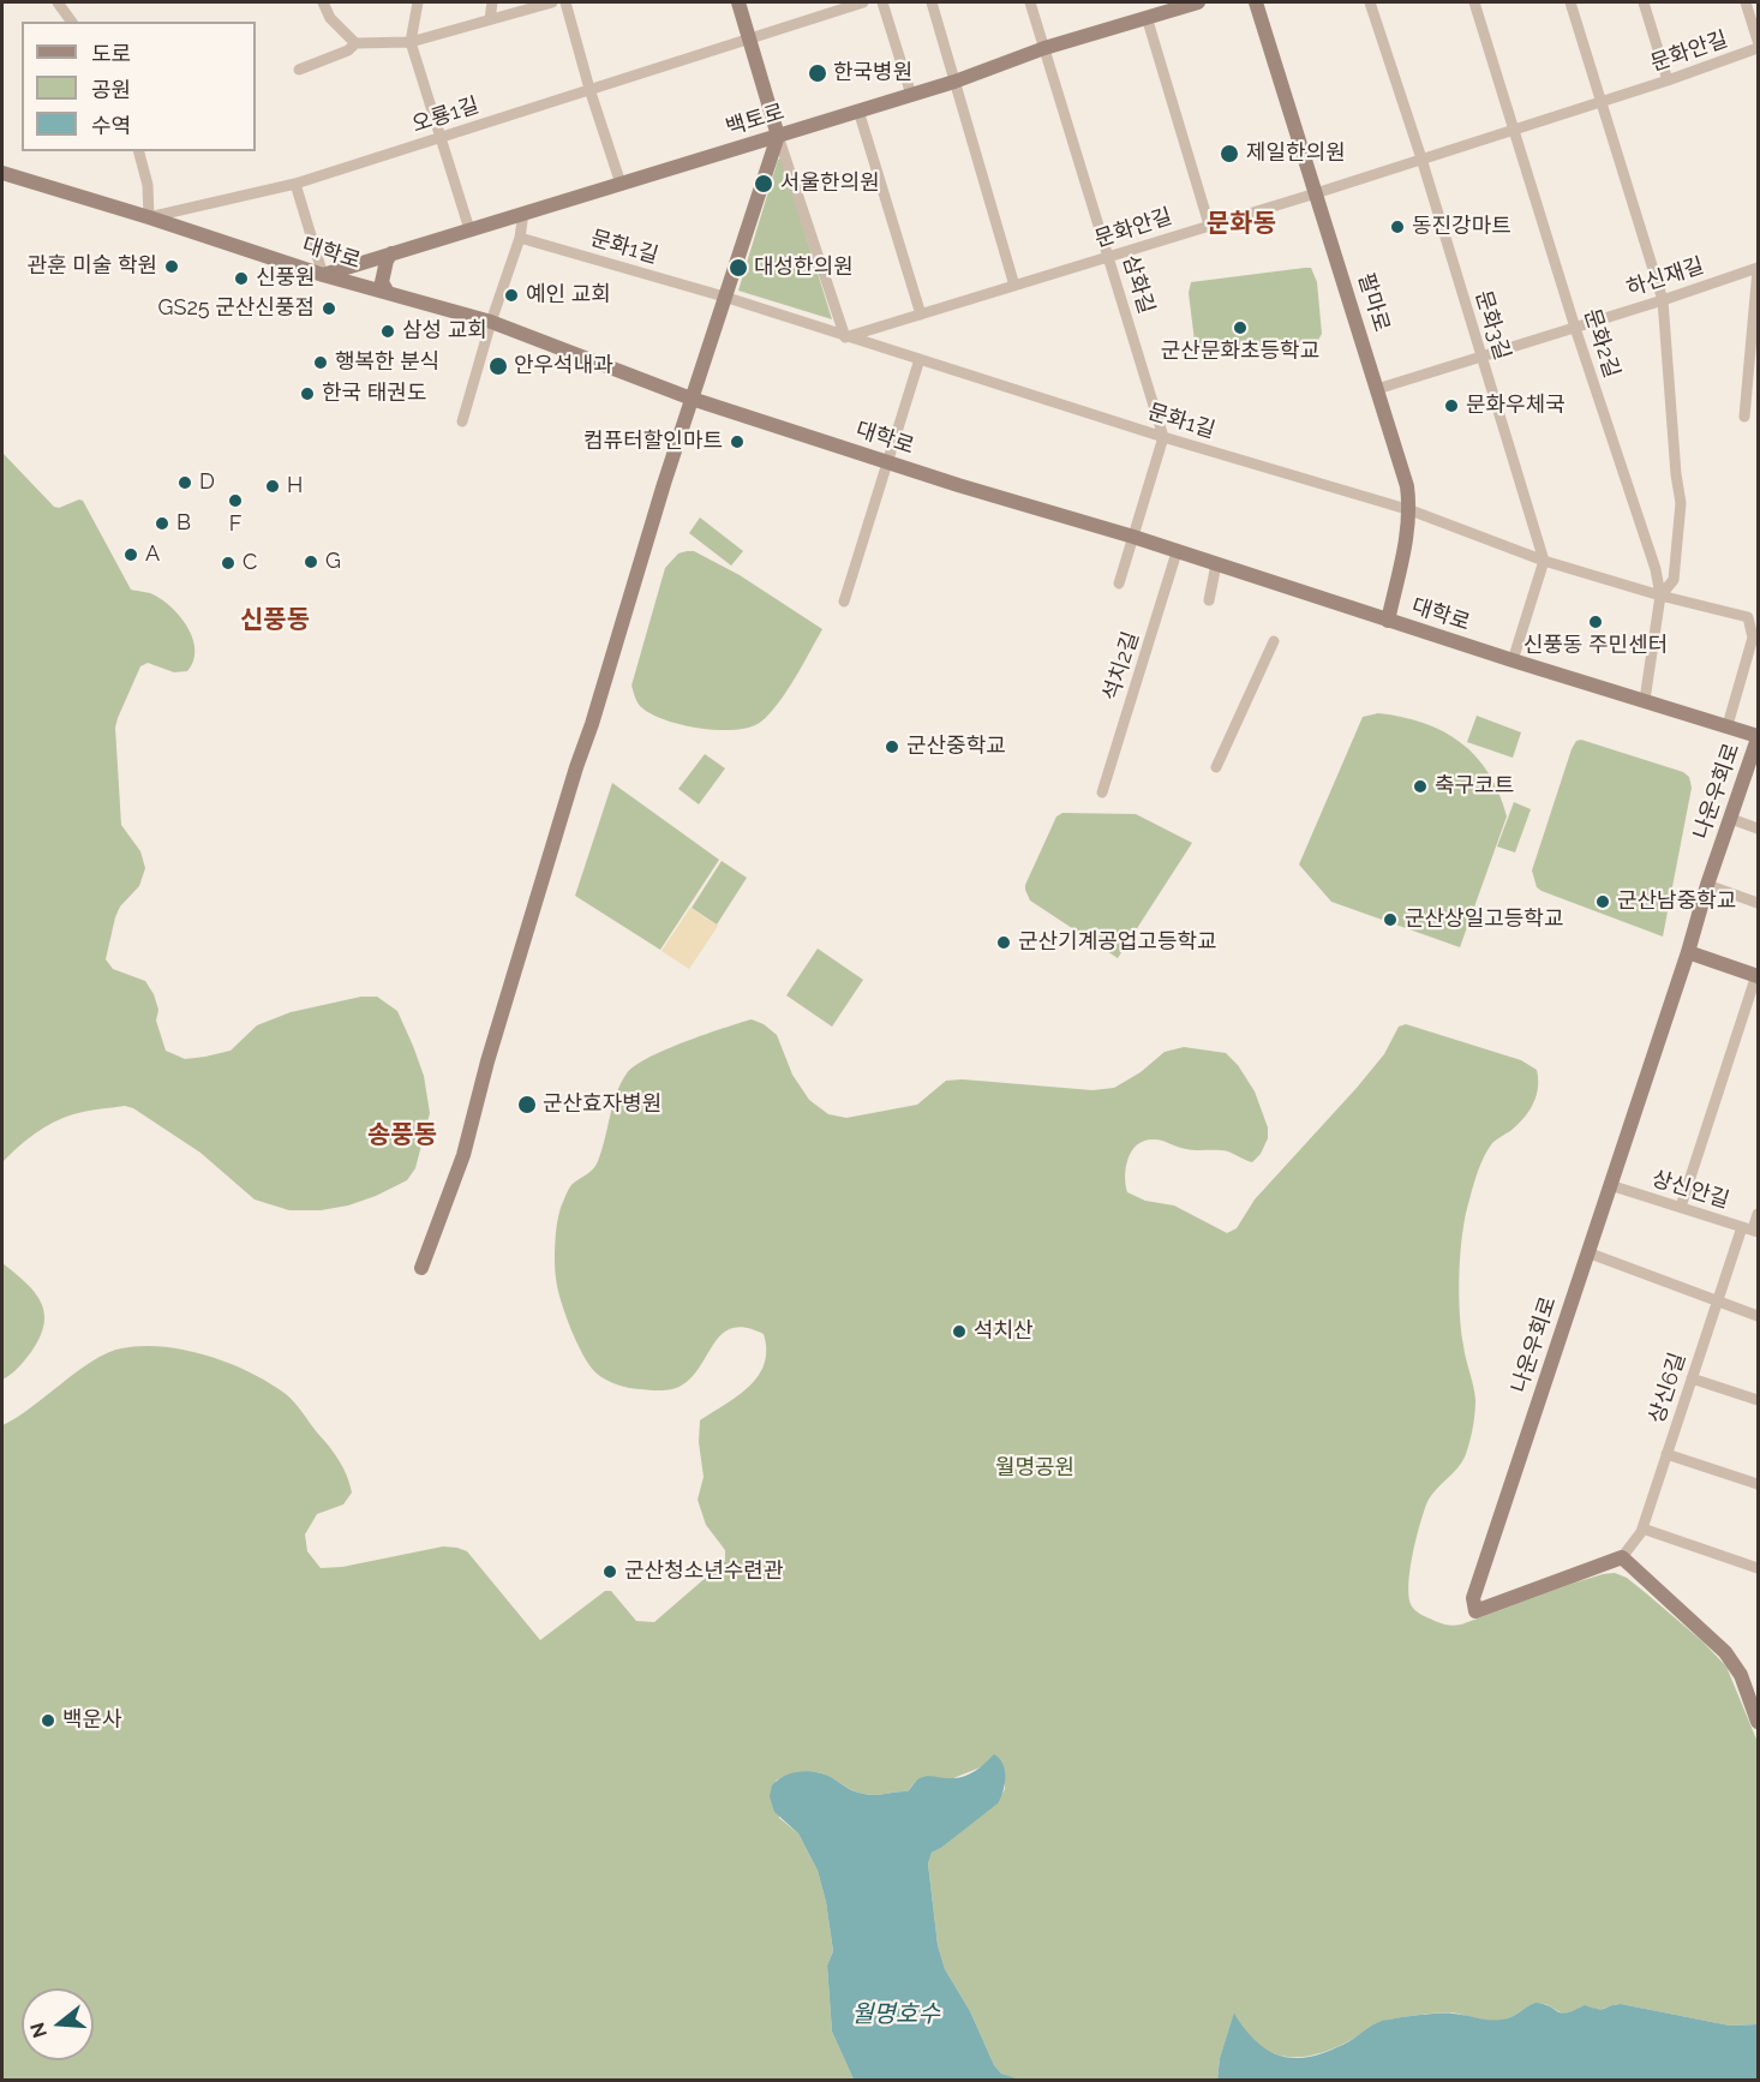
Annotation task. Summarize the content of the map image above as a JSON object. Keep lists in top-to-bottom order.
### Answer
{
  "streets": {
    "street": [
      "문화안길",
      "오룡1길",
      "백토로",
      "문화1길",
      "대학로",
      "하신재길",
      "삼화길",
      "팔마로",
      "문화3길",
      "문화2길",
      "석치2길",
      "나운우회로",
      "상신안길",
      "상신6길"
    ]
  },
  "crossings": [
    ["문화안길", "문화1길"],
    ["문화안길", "삼화길"],
    ["문화안길", "팔마로"],
    ["문화안길", "문화3길"],
    ["문화안길", "문화2길"],
    ["오룡1길", "대학로"],
    ["백토로", "대학로"],
    ["백토로", "삼화길"],
    ["문화1길", "대학로"],
    ["문화1길", "삼화길"],
    ["문화1길", "팔마로"],
    ["문화1길", "문화3길"],
    ["문화1길", "문화2길"],
    ["대학로", "팔마로"],
    ["대학로", "문화2길"],
    ["대학로", "석치2길"],
    ["대학로", "나운우회로"],
    ["하신재길", "팔마로"],
    ["하신재길", "문화3길"],
    ["하신재길", "문화2길"],
    ["나운우회로", "상신안길"],
    ["나운우회로", "상신6길"],
    ["상신안길", "상신6길"]
  ],
  "districts": ["문화동", "신풍동", "송풍동"],
  "water": ["월명호수"],
  "parks": ["월명공원"],
  "places": [
    "한국병원",
    "제일한의원",
    "서울한의원",
    "동진강마트",
    "관훈 미술 학원",
    "대성한의원",
    "신풍원",
    "예인 교회",
    "GS25 군산신풍점",
    "군산문화초등학교",
    "삼성 교회",
    "행복한 분식",
    "안우석내과",
    "한국 태권도",
    "문화우체국",
    "컴퓨터할인마트",
    "D",
    "H",
    "F",
    "B",
    "A",
    "G",
    "C",
    "신풍동 주민센터",
    "군산중학교",
    "축구코트",
    "군산남중학교",
    "군산상일고등학교",
    "군산기계공업고등학교",
    "군산효자병원",
    "석치산",
    "군산청소년수련관",
    "백운사"
  ],
  "legend": ["도로", "공원", "수역"],
  "north": "left"
}
